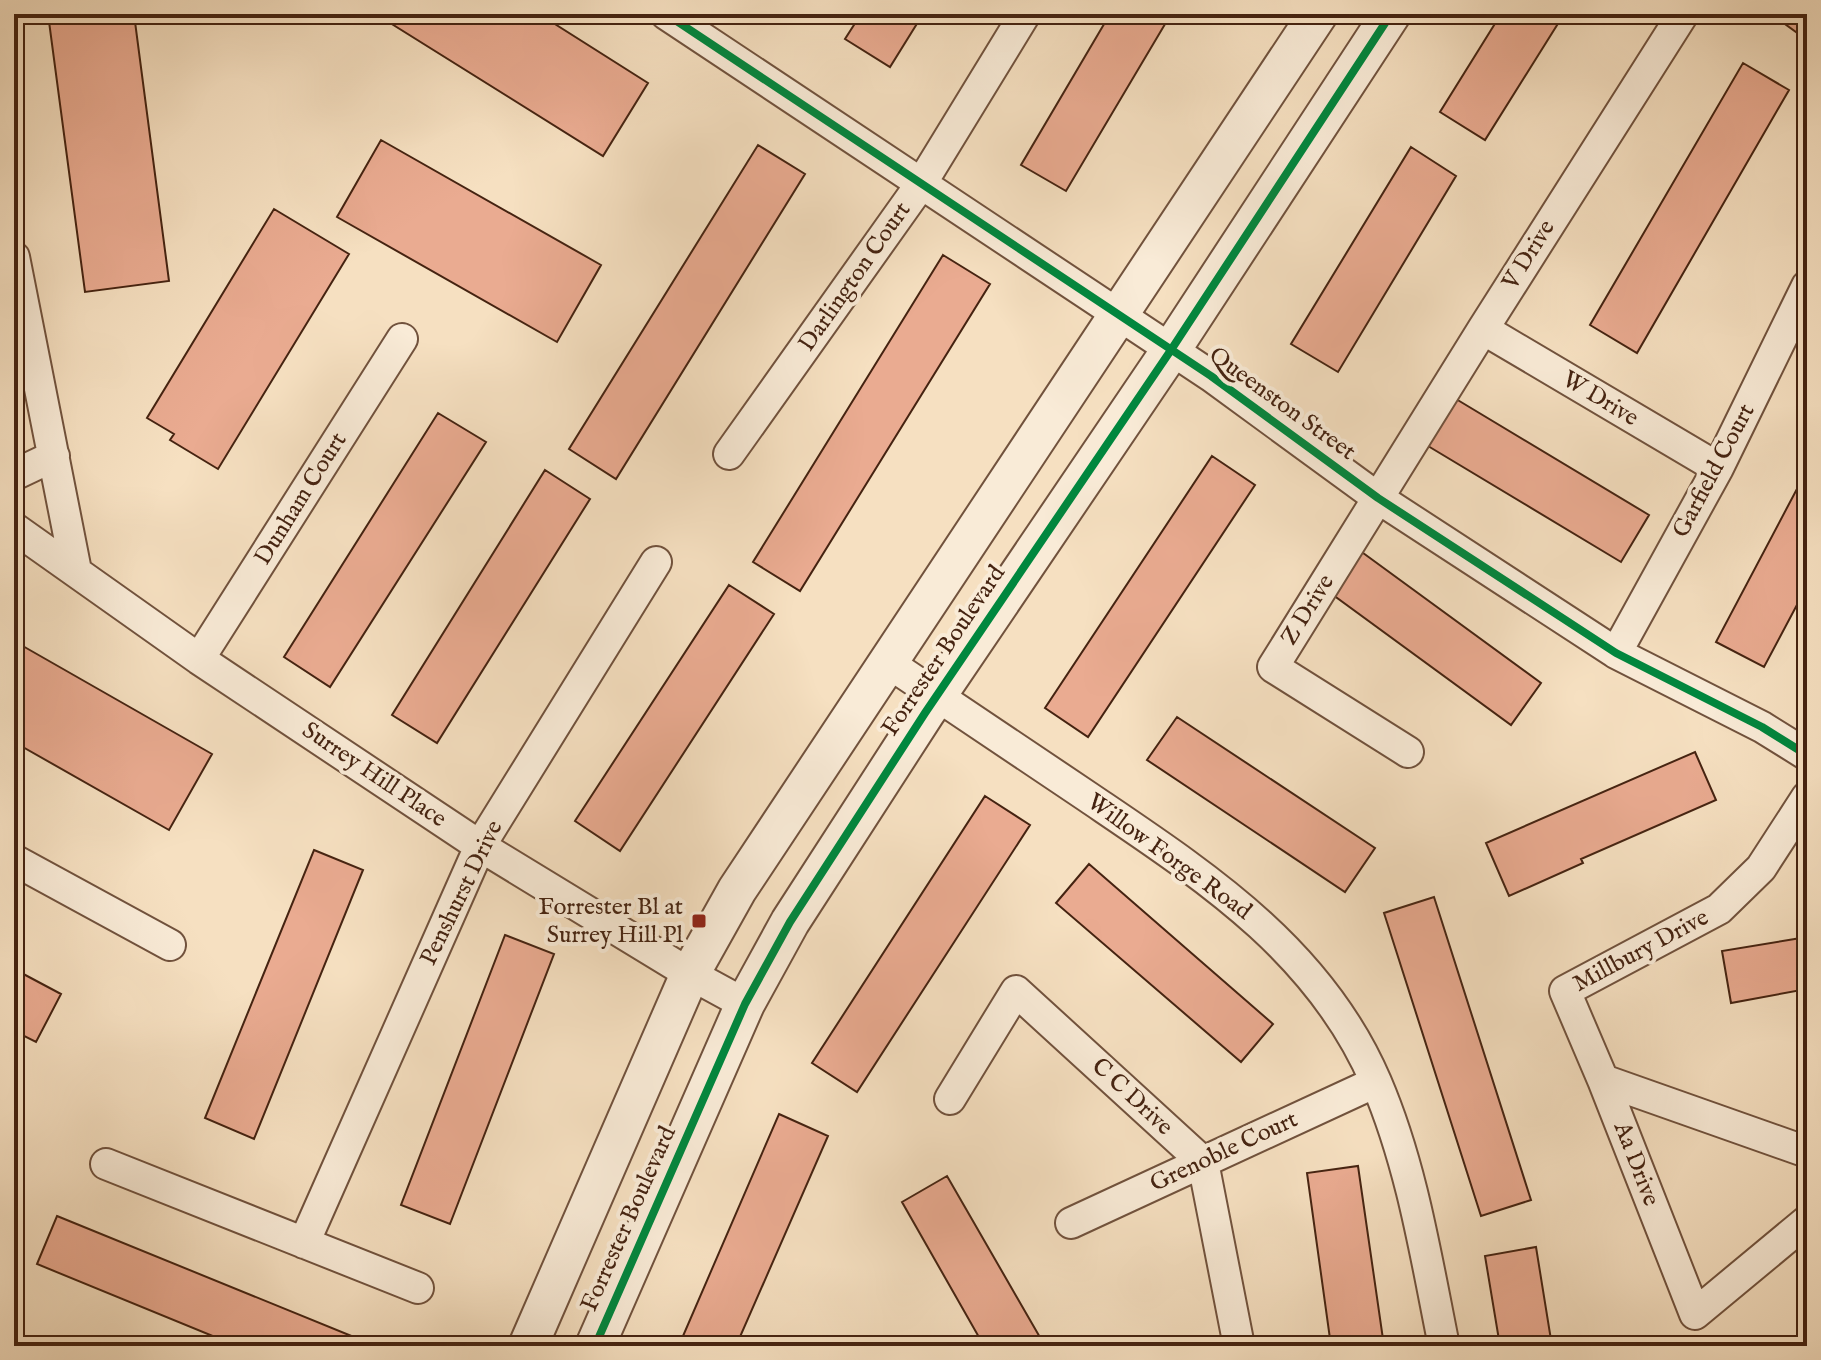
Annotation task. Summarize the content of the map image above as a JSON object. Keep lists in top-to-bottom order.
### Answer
{
  "streets": {
    "street": [
      "V Drive",
      "Darlington Court",
      "W Drive",
      "Queenston Street",
      "Garfield Court",
      "Dunham Court",
      "Z Drive",
      "Forrester Boulevard",
      "Surrey Hill Place",
      "Willow Forge Road",
      "Penshurst Drive",
      "Millbury Drive",
      "C C Drive",
      "Grenoble Court",
      "Aa Drive"
    ]
  },
  "crossings": [
    ["V Drive", "W Drive"],
    ["V Drive", "Queenston Street"],
    ["V Drive", "Z Drive"],
    ["Darlington Court", "Queenston Street"],
    ["W Drive", "Garfield Court"],
    ["Queenston Street", "Garfield Court"],
    ["Queenston Street", "Z Drive"],
    ["Queenston Street", "Forrester Boulevard"],
    ["Dunham Court", "Surrey Hill Place"],
    ["Forrester Boulevard", "Surrey Hill Place"],
    ["Forrester Boulevard", "Willow Forge Road"],
    ["Surrey Hill Place", "Penshurst Drive"],
    ["Willow Forge Road", "Grenoble Court"],
    ["Millbury Drive", "Aa Drive"],
    ["C C Drive", "Grenoble Court"]
  ],
  "places": {
    "transit": ["Forrester Bl at Surrey Hill Pl"]
  }
}
